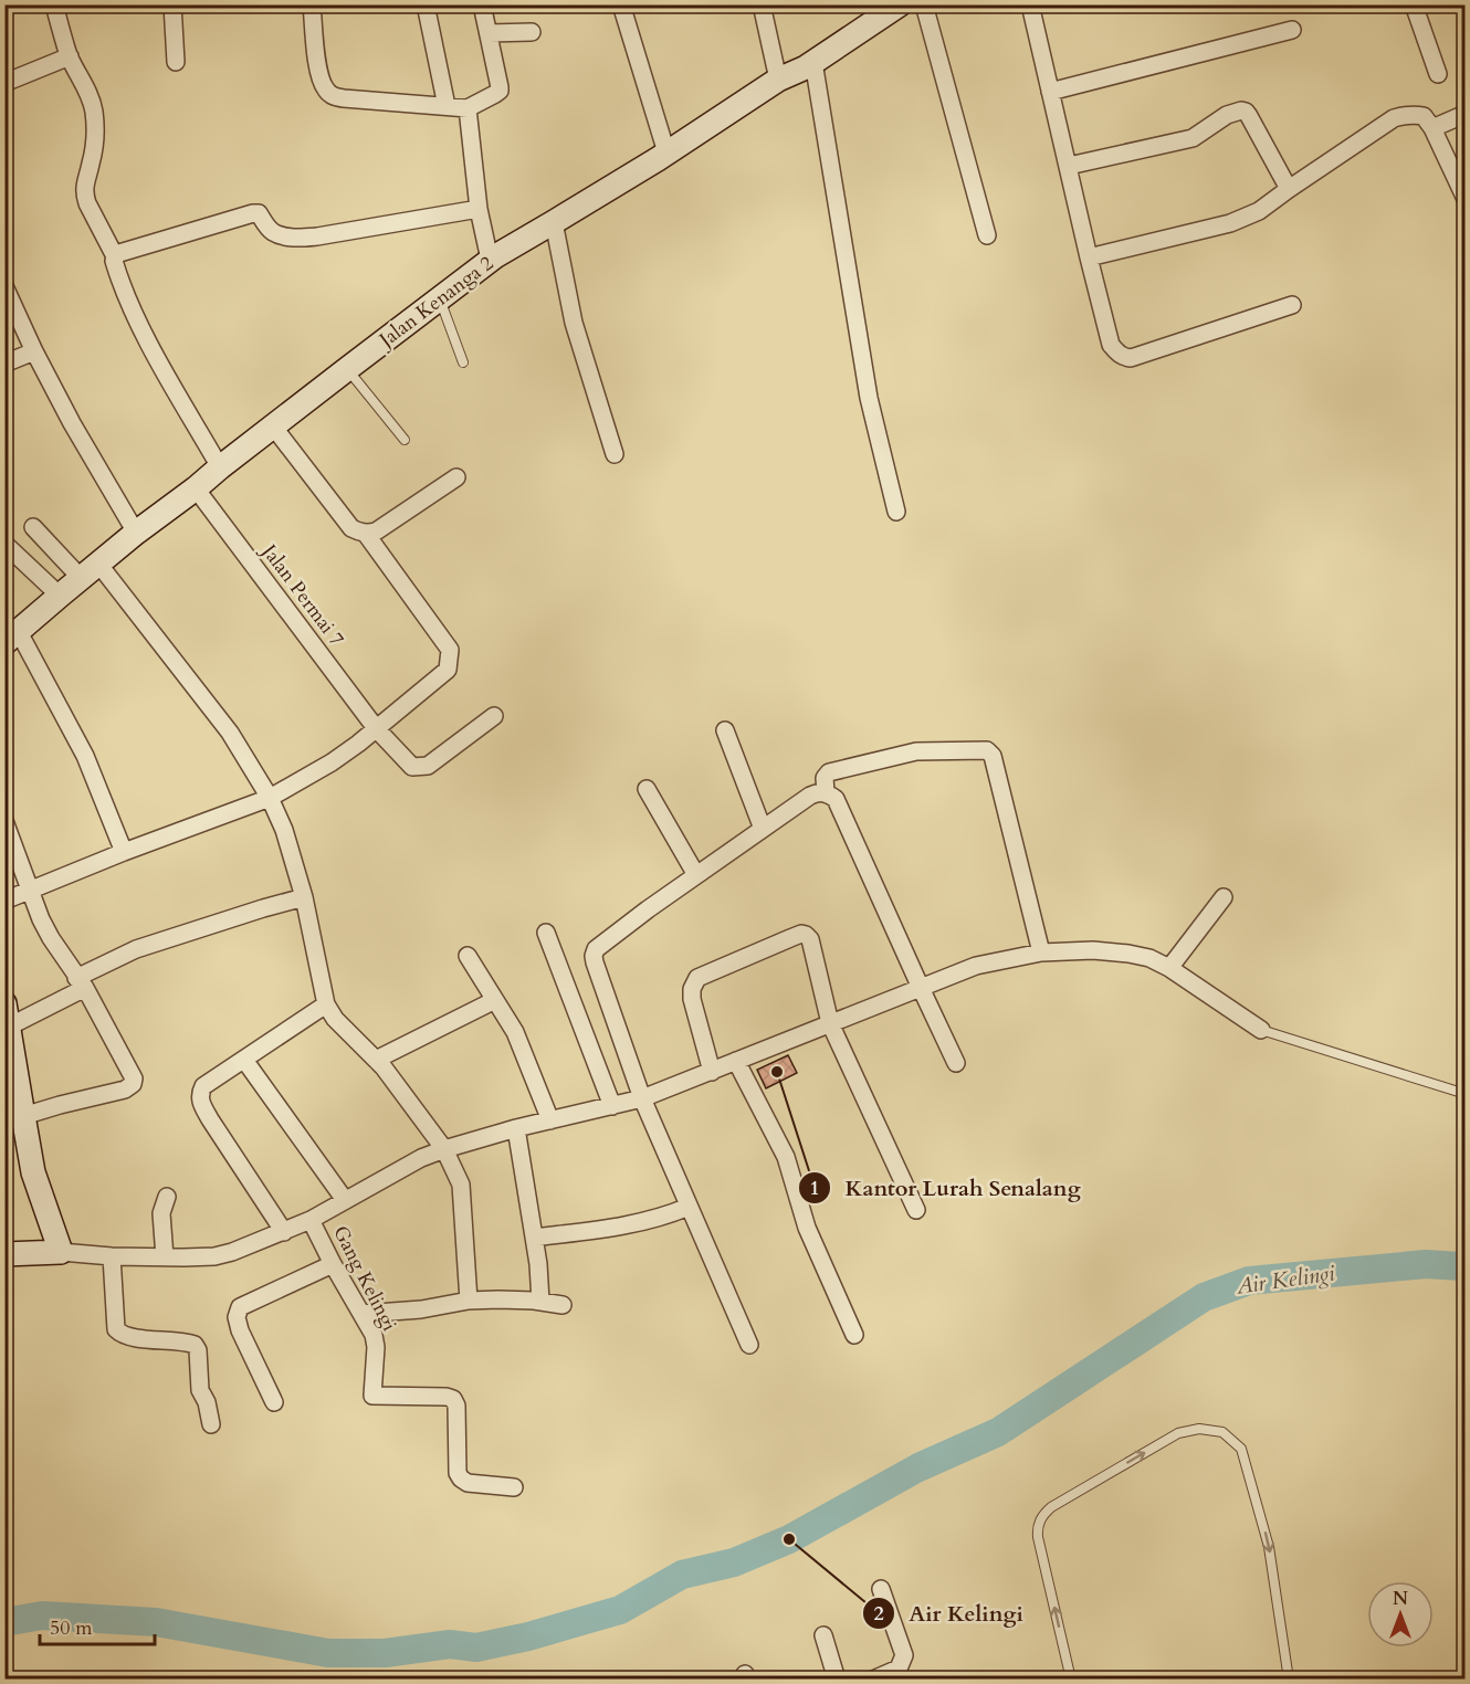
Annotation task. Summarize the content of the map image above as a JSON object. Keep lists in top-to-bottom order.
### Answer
{
  "streets": {
    "main road": ["Jalan Kenanga 2"],
    "street": ["Jalan Permai 7", "Gang Kelingi"]
  },
  "crossings": [
    ["Jalan Kenanga 2", "Jalan Permai 7"]
  ],
  "water": ["Air Kelingi"],
  "places": ["Kantor Lurah Senalang", "Air Kelingi"],
  "scale_bar": "50 m",
  "north": "top"
}
